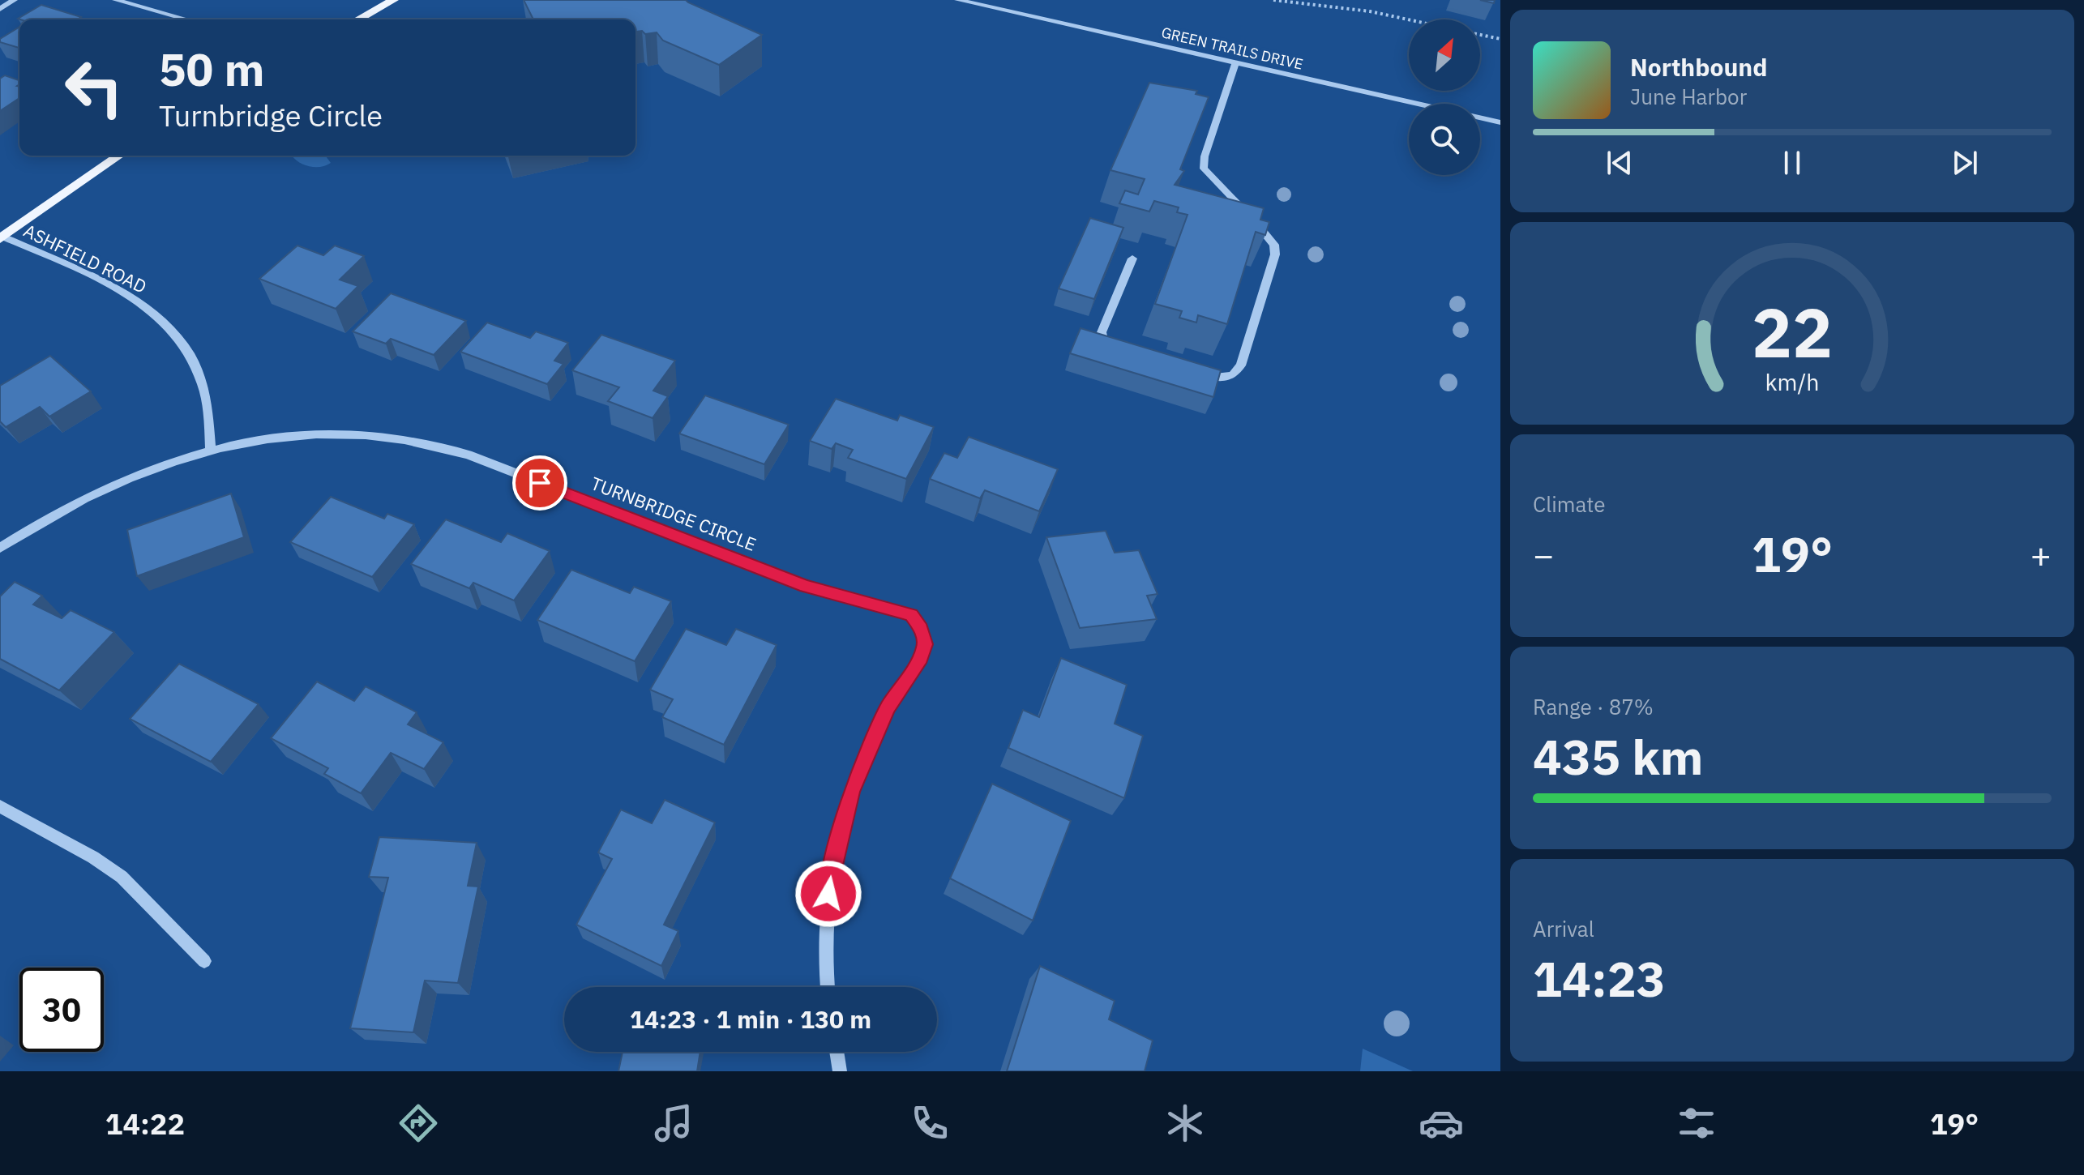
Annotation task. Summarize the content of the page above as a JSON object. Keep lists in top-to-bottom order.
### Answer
{
  "streets": {
    "street": ["GREEN TRAILS DRIVE", "ASHFIELD ROAD", "TURNBRIDGE CIRCLE"]
  },
  "crossings": [
    ["ASHFIELD ROAD", "TURNBRIDGE CIRCLE"]
  ],
  "north": "top right",
  "page": {
    "turn": ["50 m", "Turnbridge Circle"],
    "song": ["Northbound", "June Harbor"],
    "tile": [
      "Climate",
      ["Range · 87%", "435 km"],
      ["Arrival", "14:23"]
    ],
    "heat": ["−", "19°", "+"],
    "limit": "30",
    "trip": "14:23 · 1 min · 130 m",
    "tabs": ["14:22", "19°"],
    "gauge": ["22", "km/h"]
  }
}
